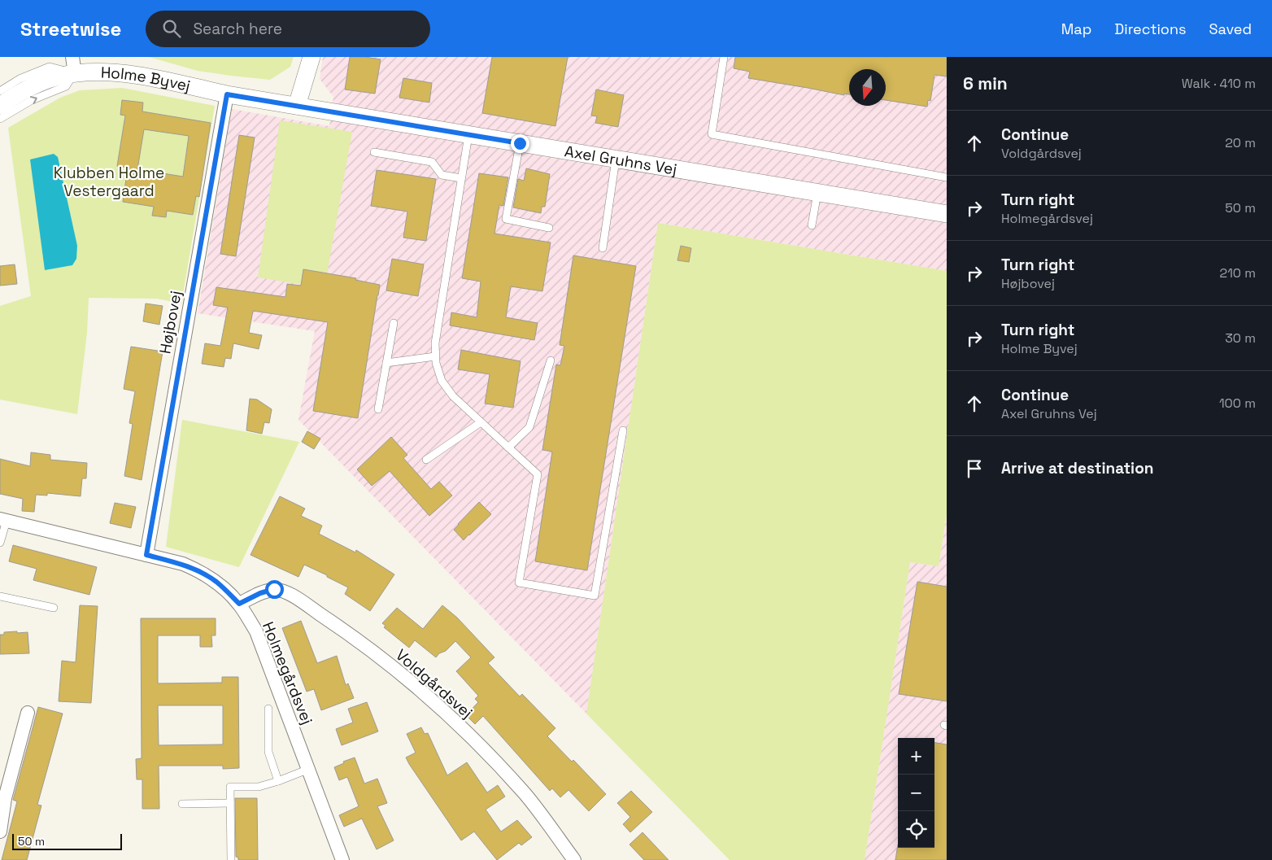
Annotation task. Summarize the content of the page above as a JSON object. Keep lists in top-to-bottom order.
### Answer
{
  "streets": {
    "street": [
      "Holme Byvej",
      "Axel Gruhns Vej",
      "Højbovej",
      "Holmegårdsvej",
      "Voldgårdsvej"
    ]
  },
  "crossings": [
    ["Holme Byvej", "Axel Gruhns Vej"],
    ["Holme Byvej", "Højbovej"],
    ["Højbovej", "Holmegårdsvej"],
    ["Holmegårdsvej", "Voldgårdsvej"]
  ],
  "parks": ["Klubben Holme Vestergaard"],
  "scale_bar": "50 m",
  "north": "bottom",
  "page": {
    "header": "Streetwise",
    "search": "Search here",
    "nav": ["Map", "Directions", "Saved"],
    "heading": ["6 min", "Walk · 410 m"],
    "list": [
      ["Continue", "Voldgårdsvej", "20 m"],
      ["Turn right", "Holmegårdsvej", "50 m"],
      ["Turn right", "Højbovej", "210 m"],
      ["Turn right", "Holme Byvej", "30 m"],
      ["Continue", "Axel Gruhns Vej", "100 m"],
      "Arrive at destination"
    ],
    "map_buttons": ["+", "−"],
    "scale": "50 m"
  }
}
